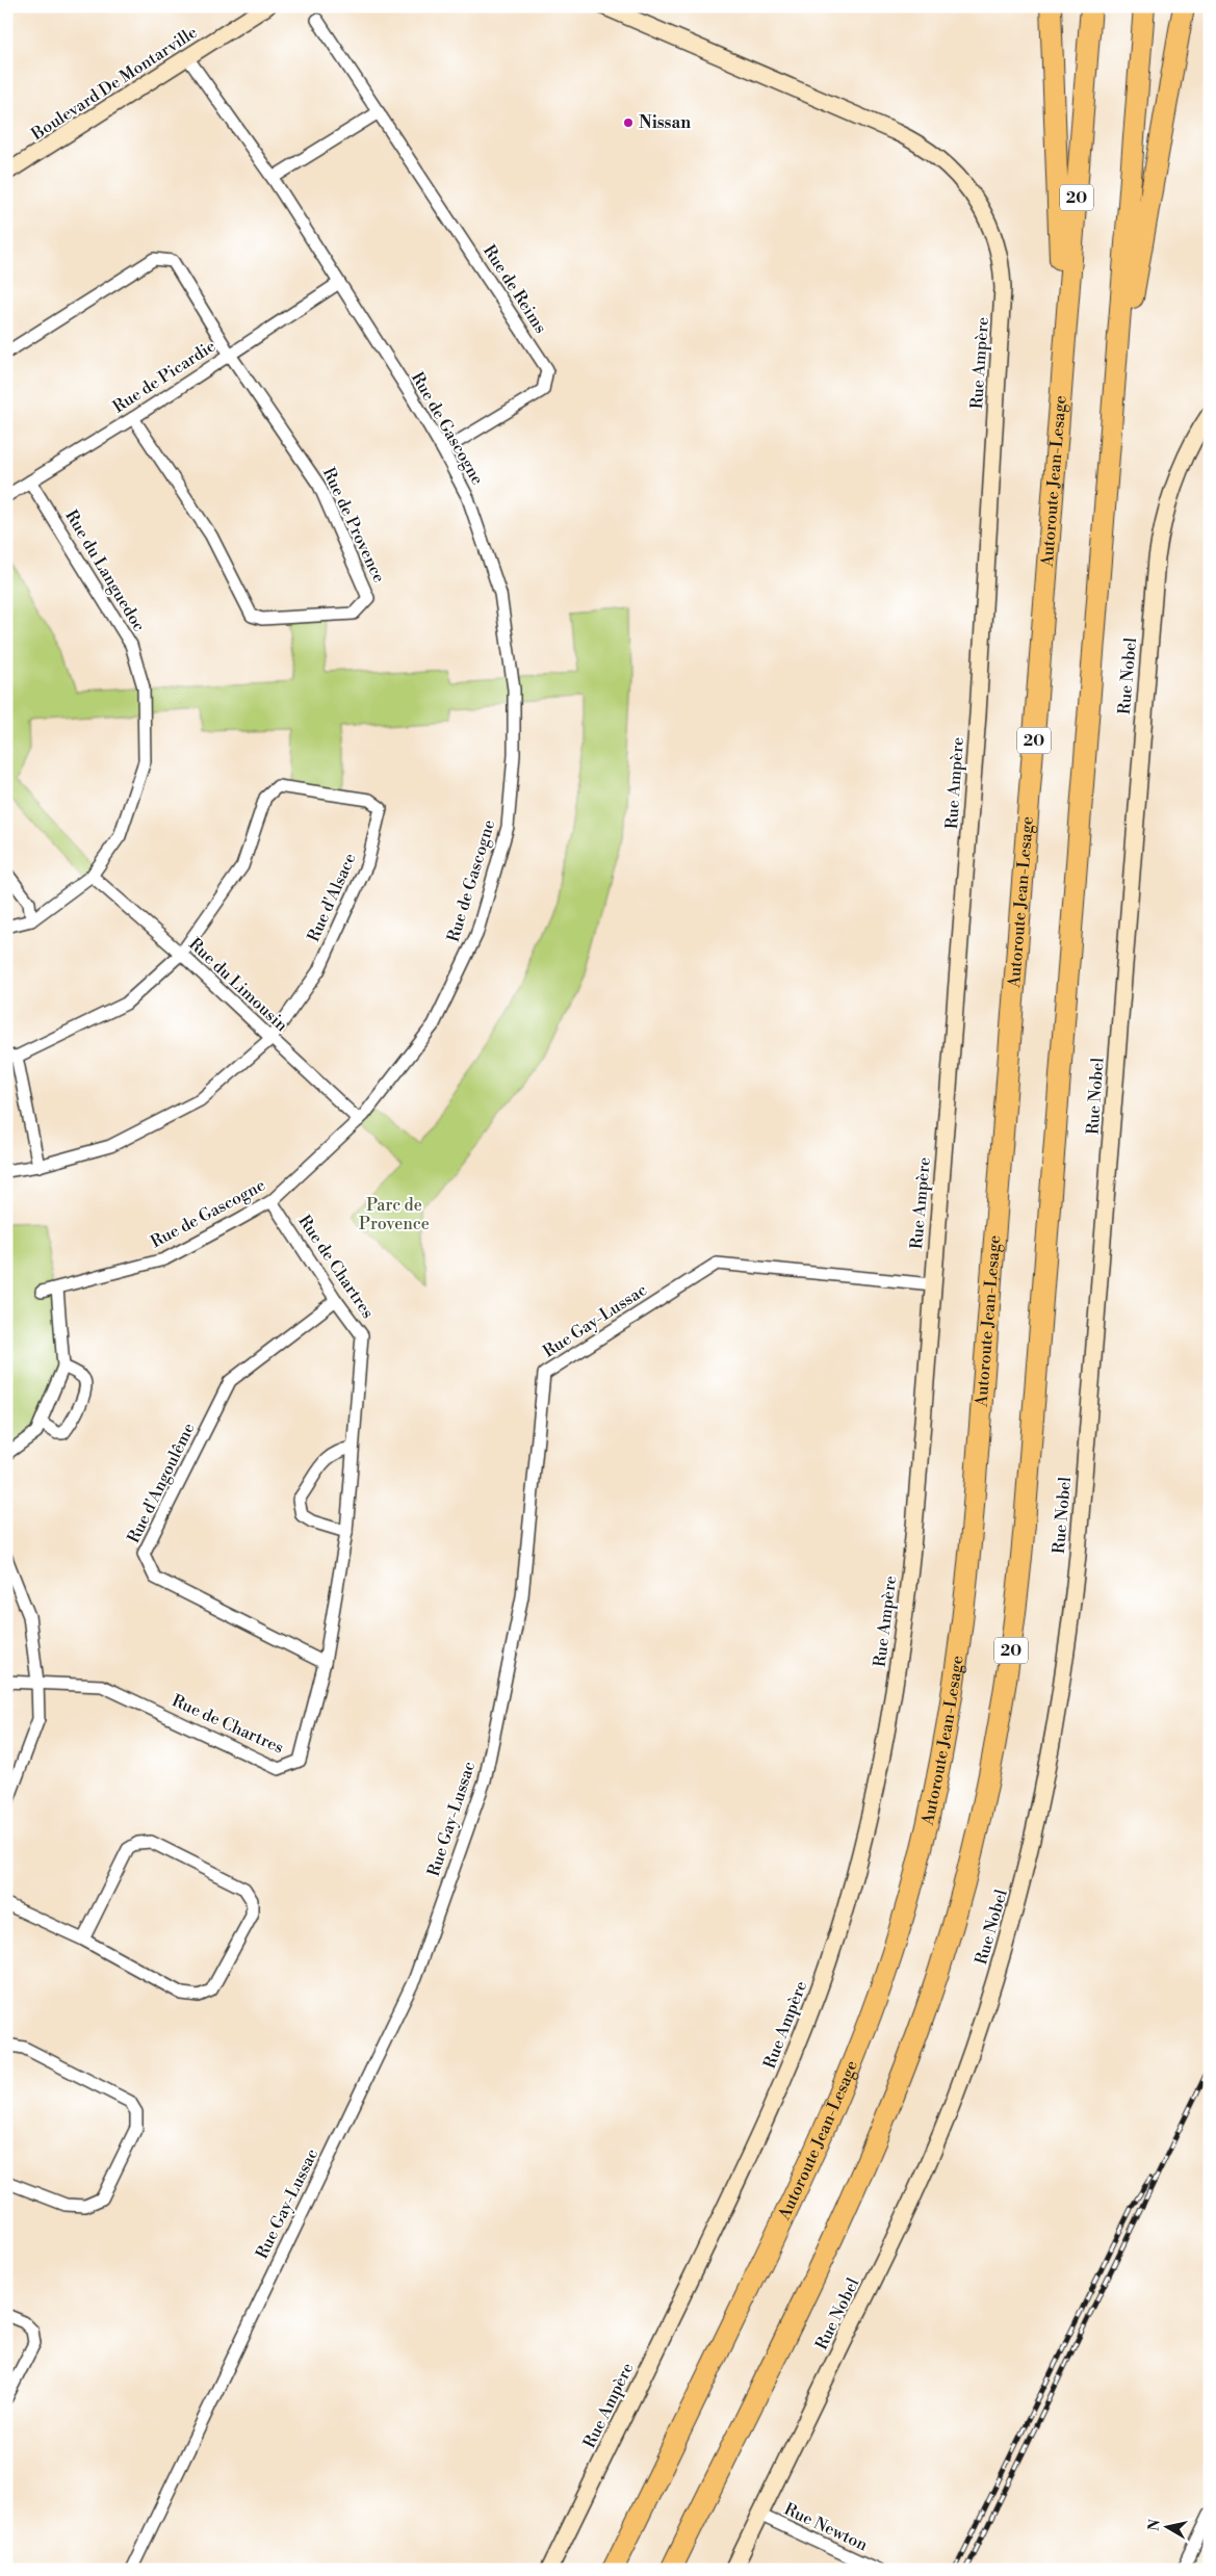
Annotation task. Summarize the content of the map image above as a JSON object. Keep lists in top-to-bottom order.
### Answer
{
  "streets": {
    "highway": ["20", "Autoroute Jean-Lesage"],
    "street": [
      "Boulevard De Montarville",
      "Rue de Reims",
      "Rue Ampère",
      "Rue de Picardie",
      "Rue de Gascogne",
      "Rue de Provence",
      "Rue du Languedoc",
      "Rue Nobel",
      "Rue d'Alsace",
      "Rue du Limousin",
      "Rue de Chartres",
      "Rue Gay-Lussac",
      "Rue d'Angoulême",
      "Rue Newton"
    ]
  },
  "crossings": [
    ["Boulevard De Montarville", "Rue de Gascogne"],
    ["Rue de Reims", "Rue de Gascogne"],
    ["Rue Ampère", "Rue Gay-Lussac"],
    ["Rue de Picardie", "Rue de Gascogne"],
    ["Rue de Picardie", "Rue de Provence"],
    ["Rue de Picardie", "Rue du Languedoc"],
    ["Rue de Gascogne", "Rue du Limousin"],
    ["Rue de Gascogne", "Rue de Chartres"],
    ["Rue du Languedoc", "Rue du Limousin"],
    ["Rue Nobel", "Rue Newton"],
    ["Rue d'Alsace", "Rue du Limousin"],
    ["Rue de Chartres", "Rue d'Angoulême"]
  ],
  "parks": ["Parc de Provence"],
  "places": ["Nissan"],
  "north": "left"
}
